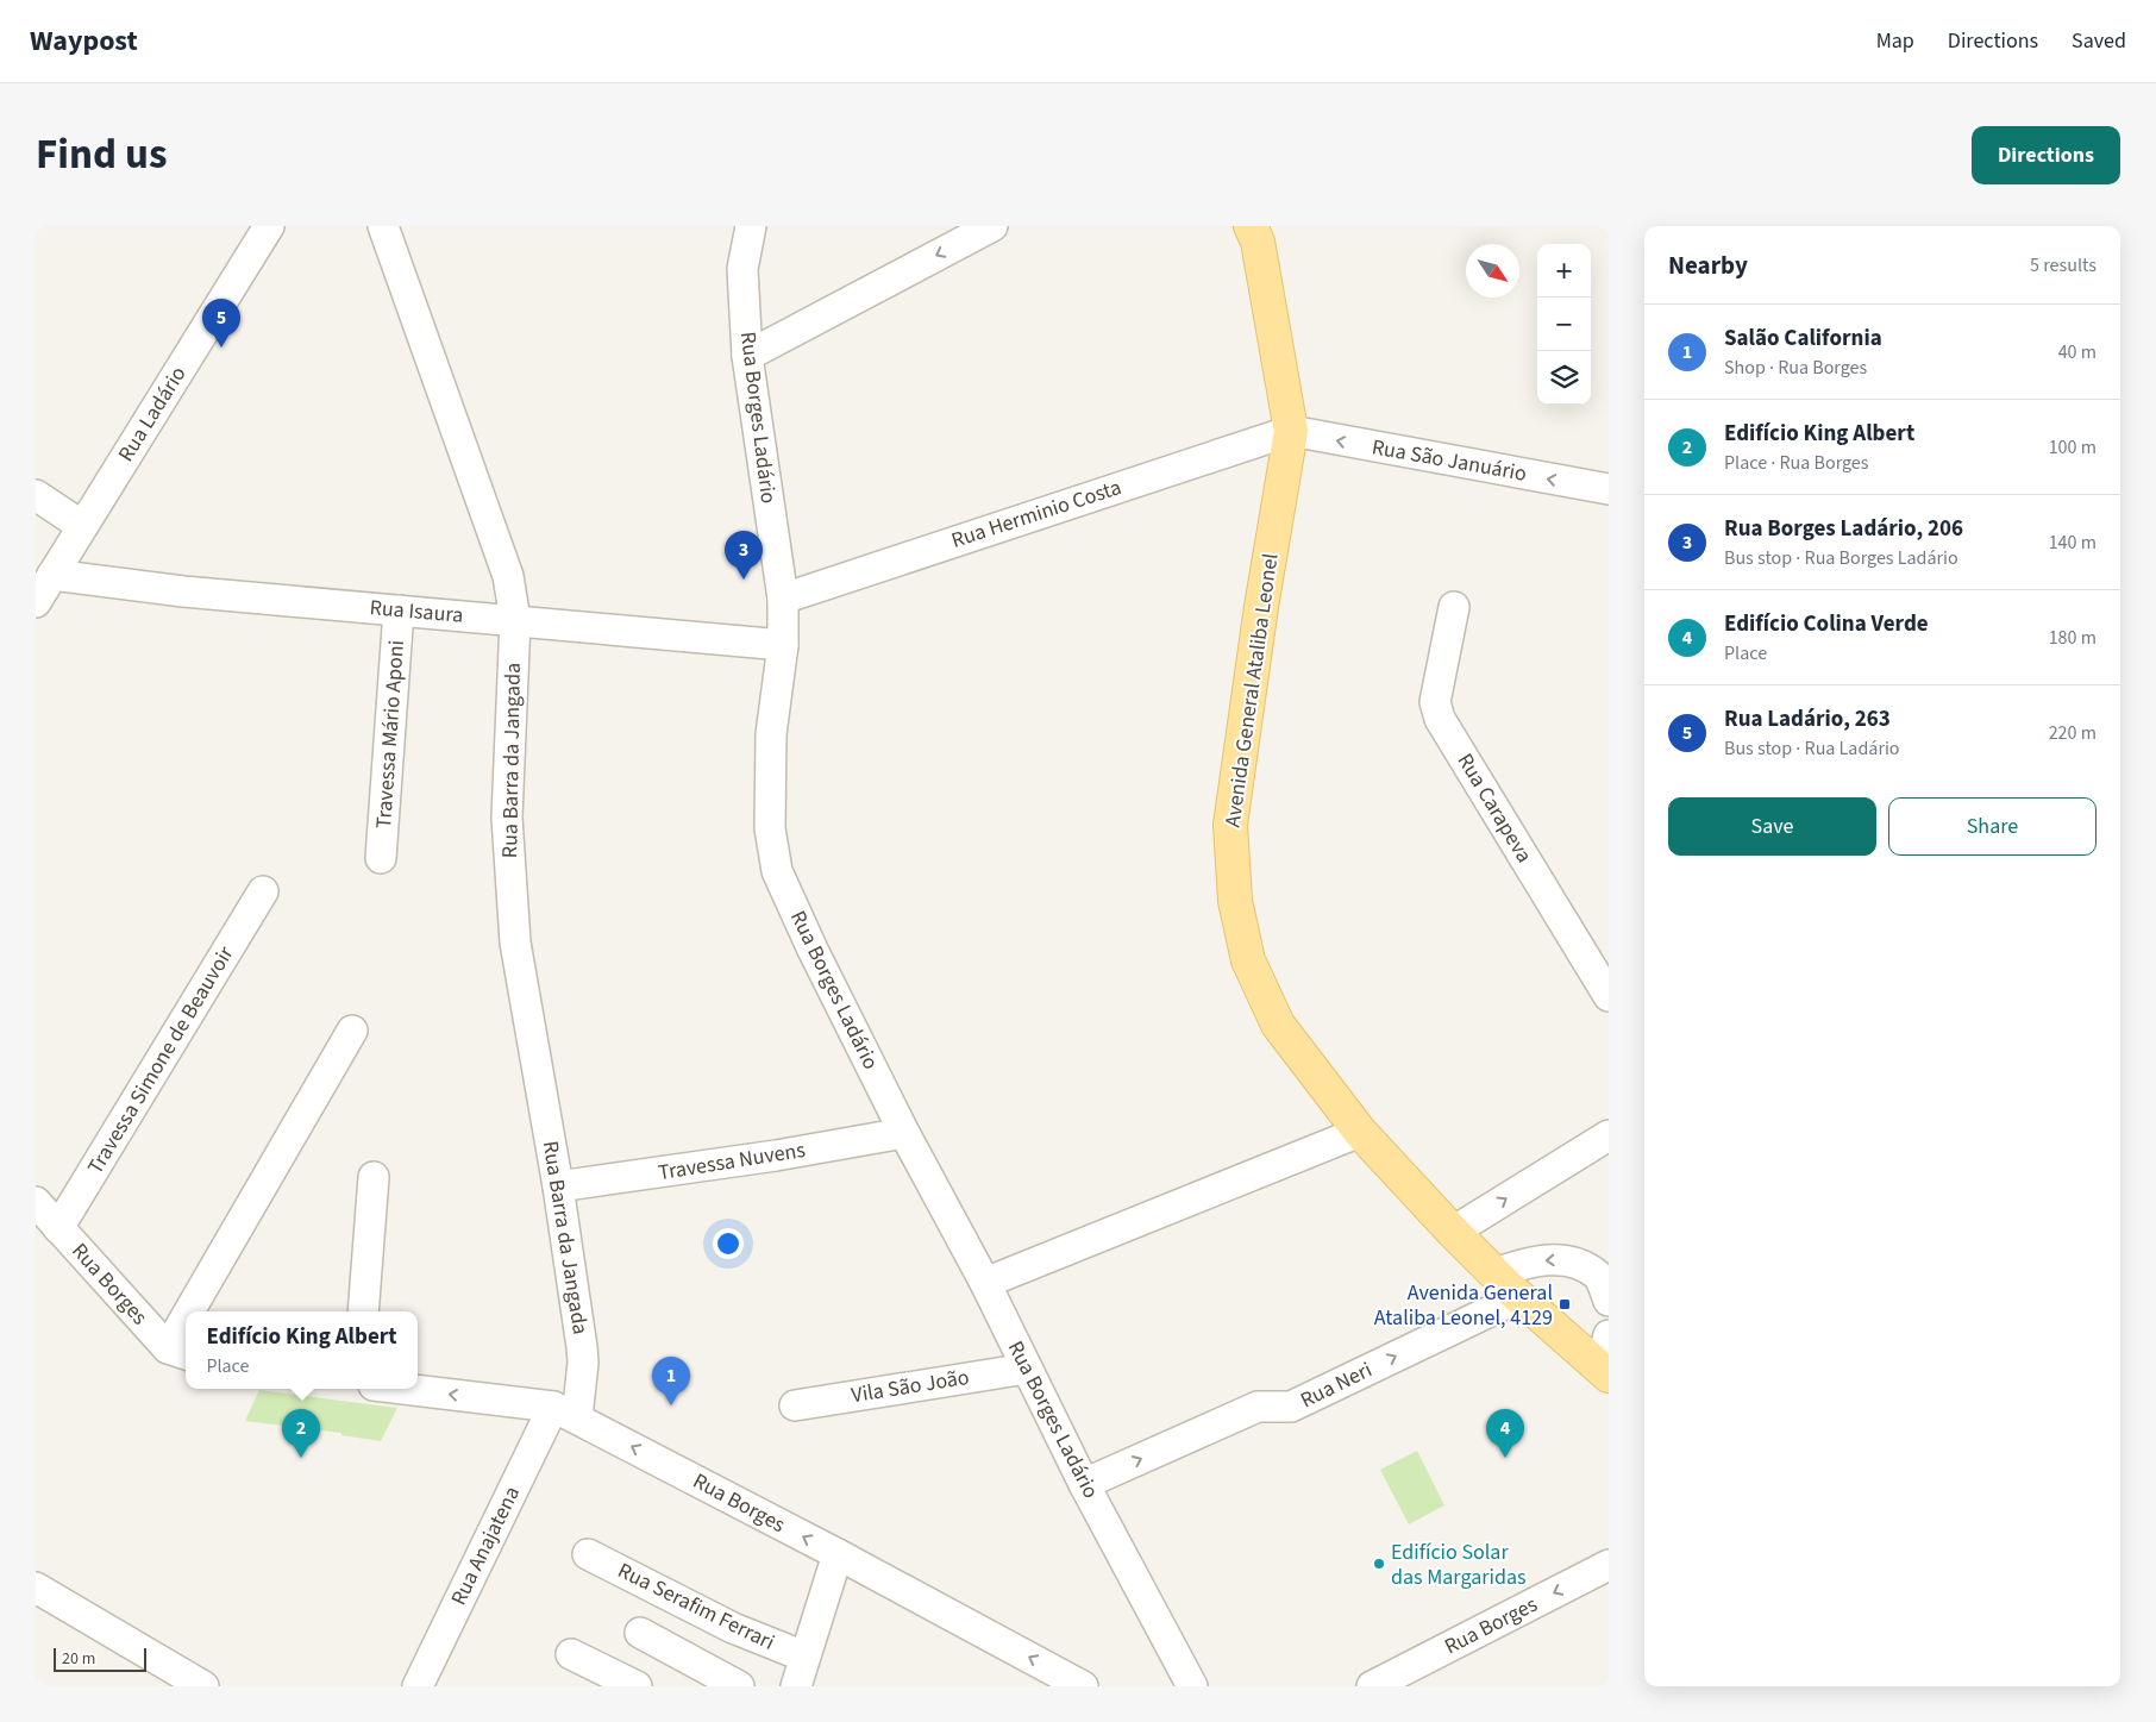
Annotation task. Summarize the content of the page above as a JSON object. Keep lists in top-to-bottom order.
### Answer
{
  "streets": {
    "main road": ["Avenida General Ataliba Leonel"],
    "street": [
      "Rua Ladário",
      "Rua Borges Ladário",
      "Rua São Januário",
      "Rua Herminio Costa",
      "Rua Isaura",
      "Travessa Mário Aponi",
      "Rua Barra da Jangada",
      "Rua Carapeva",
      "Travessa Simone de Beauvoir",
      "Travessa Nuvens",
      "Rua Borges",
      "Rua Neri",
      "Vila São João",
      "Rua Anajatena",
      "Rua Serafim Ferrari"
    ]
  },
  "crossings": [
    ["Rua Ladário", "Rua Isaura"],
    ["Rua Borges Ladário", "Rua Herminio Costa"],
    ["Rua Borges Ladário", "Rua Isaura"],
    ["Rua Borges Ladário", "Travessa Nuvens"],
    ["Rua Borges Ladário", "Rua Neri"],
    ["Rua Borges Ladário", "Vila São João"],
    ["Rua São Januário", "Rua Herminio Costa"],
    ["Rua São Januário", "Avenida General Ataliba Leonel"],
    ["Rua Herminio Costa", "Avenida General Ataliba Leonel"],
    ["Rua Isaura", "Travessa Mário Aponi"],
    ["Rua Isaura", "Rua Barra da Jangada"],
    ["Avenida General Ataliba Leonel", "Rua Neri"],
    ["Rua Barra da Jangada", "Travessa Nuvens"],
    ["Rua Barra da Jangada", "Rua Borges"],
    ["Rua Barra da Jangada", "Rua Anajatena"],
    ["Travessa Simone de Beauvoir", "Rua Borges"],
    ["Rua Borges", "Rua Anajatena"]
  ],
  "one_way": ["Rua São Januário", "Rua Borges"],
  "places": {
    "transit": ["Avenida General Ataliba Leonel, 4129"],
    "other": ["Edifício Solar das Margaridas"]
  },
  "scale_bar": "20 m",
  "north": "bottom right",
  "page": {
    "header": "Waypost",
    "nav": ["Map", "Directions", "Saved"],
    "title": "Find us",
    "buttons": [
      "Directions",
      ["Save", "Share"]
    ],
    "heading": ["Nearby", "5 results"],
    "map_buttons": ["+", "−"],
    "pins": [
      "5",
      "3",
      "1",
      "2",
      "4"
    ],
    "list": [
      {
        "mark": "1",
        "name": "Salão California",
        "note": "Shop · Rua Borges",
        "value": "40 m"
      },
      {
        "mark": "2",
        "name": "Edifício King Albert",
        "note": "Place · Rua Borges",
        "value": "100 m"
      },
      {
        "mark": "3",
        "name": "Rua Borges Ladário, 206",
        "note": "Bus stop · Rua Borges Ladário",
        "value": "140 m"
      },
      {
        "mark": "4",
        "name": "Edifício Colina Verde",
        "note": "Place",
        "value": "180 m"
      },
      {
        "mark": "5",
        "name": "Rua Ladário, 263",
        "note": "Bus stop · Rua Ladário",
        "value": "220 m"
      }
    ],
    "popup": ["Edifício King Albert", "Place"],
    "scale": "20 m"
  }
}
